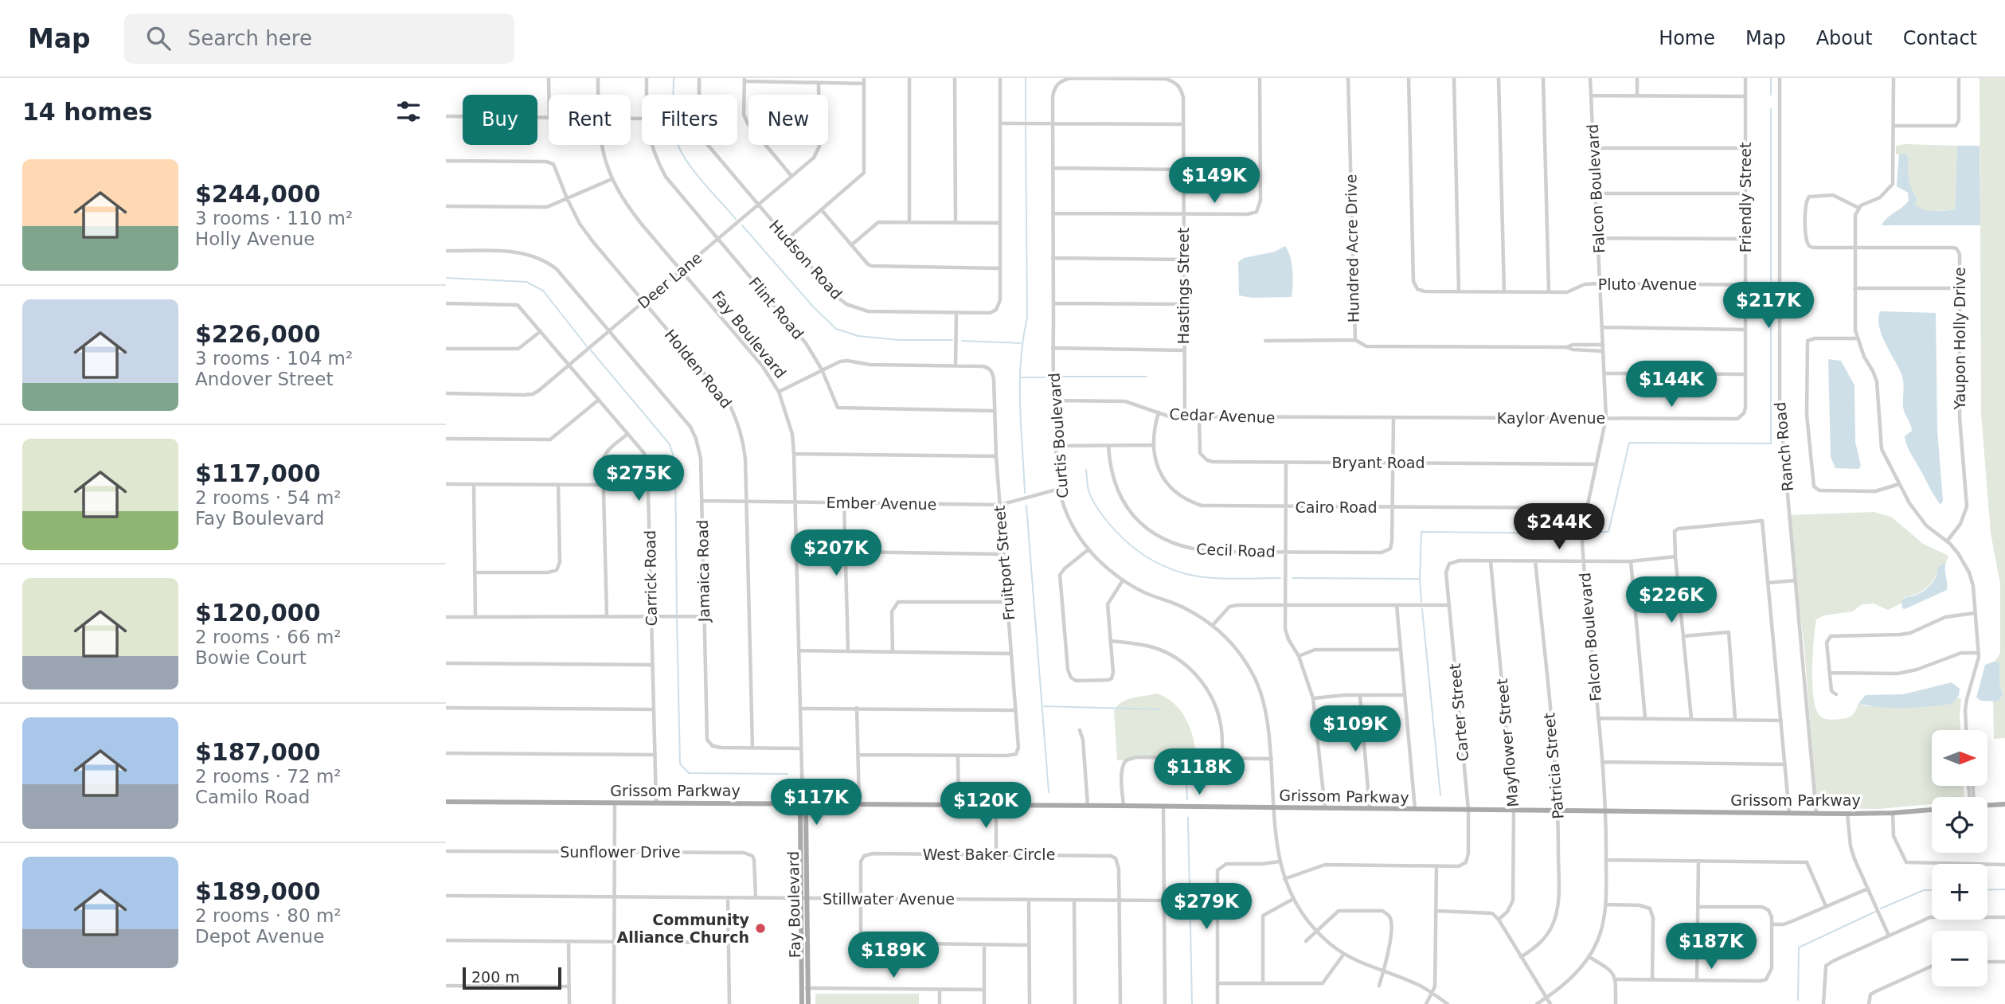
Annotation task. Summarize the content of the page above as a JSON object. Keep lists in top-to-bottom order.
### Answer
{
  "streets": {
    "main road": ["Fay Boulevard", "Grissom Parkway"],
    "street": [
      "Falcon Boulevard",
      "Friendly Street",
      "Hundred Acre Drive",
      "Hudson Road",
      "Deer Lane",
      "Pluto Avenue",
      "Hastings Street",
      "Flint Road",
      "Yaupon Holly Drive",
      "Holden Road",
      "Cedar Avenue",
      "Kaylor Avenue",
      "Curtis Boulevard",
      "Ranch Road",
      "Bryant Road",
      "Ember Avenue",
      "Cairo Road",
      "Cecil Road",
      "Fruitport Street",
      "Jamaica Road",
      "Carrick Road",
      "Carter Street",
      "Mayflower Street",
      "Patricia Street",
      "Sunflower Drive",
      "West Baker Circle",
      "Stillwater Avenue"
    ]
  },
  "crossings": [
    ["Falcon Boulevard", "Hundred Acre Drive"],
    ["Falcon Boulevard", "Pluto Avenue"],
    ["Falcon Boulevard", "Kaylor Avenue"],
    ["Falcon Boulevard", "Bryant Road"],
    ["Falcon Boulevard", "Cairo Road"],
    ["Falcon Boulevard", "Grissom Parkway"],
    ["Friendly Street", "Pluto Avenue"],
    ["Friendly Street", "Kaylor Avenue"],
    ["Hudson Road", "Deer Lane"],
    ["Deer Lane", "Flint Road"],
    ["Deer Lane", "Fay Boulevard"],
    ["Deer Lane", "Holden Road"],
    ["Deer Lane", "Jamaica Road"],
    ["Deer Lane", "Carrick Road"],
    ["Pluto Avenue", "Ranch Road"],
    ["Hastings Street", "Cedar Avenue"],
    ["Hastings Street", "Curtis Boulevard"],
    ["Flint Road", "Fruitport Street"],
    ["Fay Boulevard", "Ember Avenue"],
    ["Fay Boulevard", "Jamaica Road"],
    ["Fay Boulevard", "Grissom Parkway"],
    ["Fay Boulevard", "Stillwater Avenue"],
    ["Holden Road", "Ember Avenue"],
    ["Holden Road", "Jamaica Road"],
    ["Cedar Avenue", "Kaylor Avenue"],
    ["Cedar Avenue", "Curtis Boulevard"],
    ["Cedar Avenue", "Bryant Road"],
    ["Cedar Avenue", "Cairo Road"],
    ["Curtis Boulevard", "Ember Avenue"],
    ["Curtis Boulevard", "Grissom Parkway"],
    ["Ranch Road", "Grissom Parkway"],
    ["Ember Avenue", "Fruitport Street"],
    ["Ember Avenue", "Jamaica Road"],
    ["Cairo Road", "Cecil Road"],
    ["Carrick Road", "Grissom Parkway"],
    ["Carter Street", "Mayflower Street"],
    ["Carter Street", "Grissom Parkway"],
    ["Mayflower Street", "Grissom Parkway"],
    ["Patricia Street", "Grissom Parkway"],
    ["Sunflower Drive", "Stillwater Avenue"],
    ["West Baker Circle", "Stillwater Avenue"]
  ],
  "places": ["Community Alliance Church"],
  "scale_bar": "200 m",
  "north": "right",
  "page": {
    "header": "Map",
    "search": "Search here",
    "nav": [
      "Home",
      "Map",
      "About",
      "Contact"
    ],
    "heading": "14 homes",
    "chip": [
      "Buy",
      "Rent",
      "Filters",
      "New"
    ],
    "list": [
      {
        "name": "$244,000",
        "note": "3 rooms · 110 m² · Holly Avenue"
      },
      {
        "name": "$226,000",
        "note": "3 rooms · 104 m² · Andover Street"
      },
      {
        "name": "$117,000",
        "note": "2 rooms · 54 m² · Fay Boulevard"
      },
      {
        "name": "$120,000",
        "note": "2 rooms · 66 m² · Bowie Court"
      },
      {
        "name": "$187,000",
        "note": "2 rooms · 72 m² · Camilo Road"
      },
      {
        "name": "$189,000",
        "note": "2 rooms · 80 m² · Depot Avenue"
      }
    ],
    "price": [
      "$149K",
      "$217K",
      "$144K",
      "$275K",
      "$244K",
      "$207K",
      "$226K",
      "$109K",
      "$118K",
      "$117K",
      "$120K",
      "$279K",
      "$187K",
      "$189K"
    ],
    "map_buttons": ["+", "−"],
    "scale": "200 m"
  }
}
